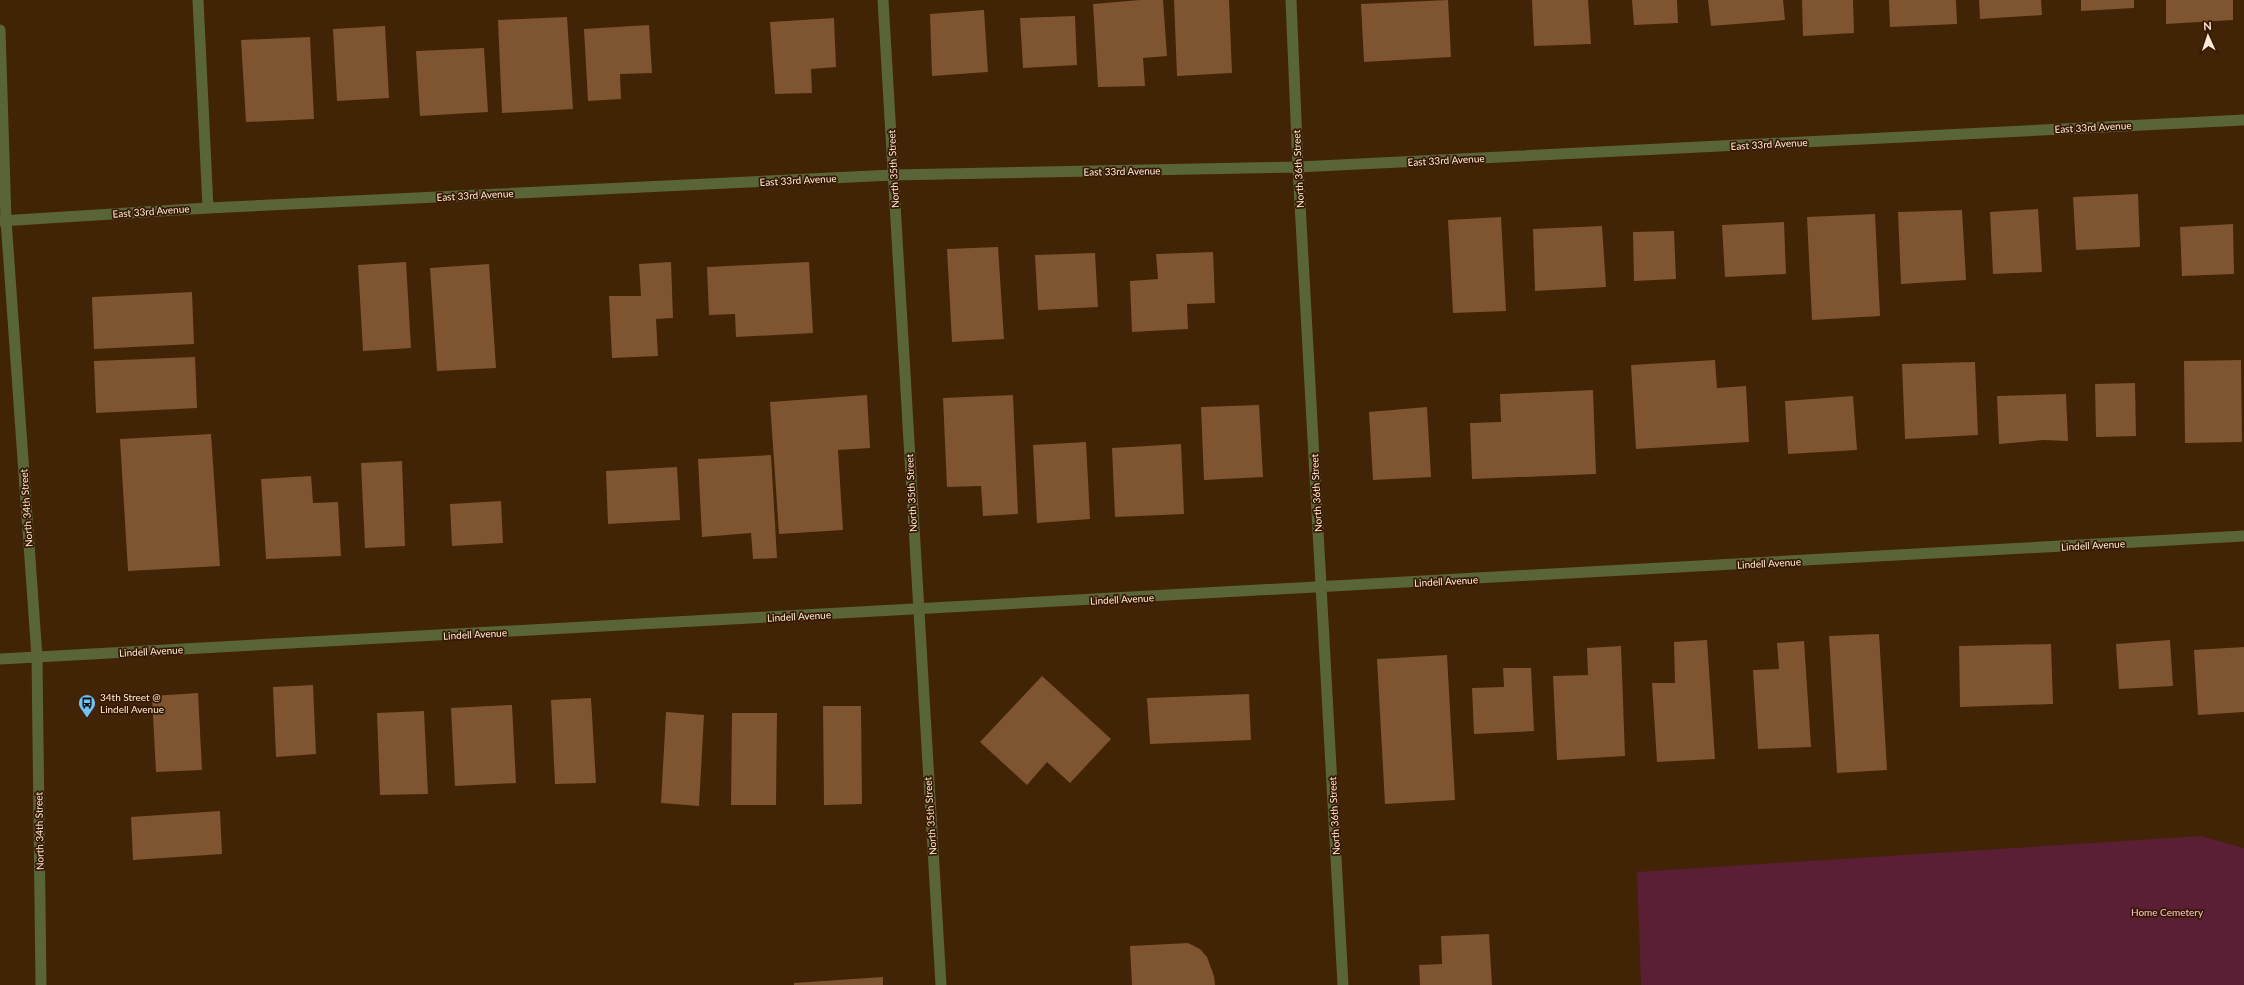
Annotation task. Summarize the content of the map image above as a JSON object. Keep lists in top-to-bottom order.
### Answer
{
  "streets": {
    "street": [
      "East 33rd Avenue",
      "North 35th Street",
      "North 36th Street",
      "North 34th Street",
      "Lindell Avenue"
    ]
  },
  "crossings": [
    ["East 33rd Avenue", "North 35th Street"],
    ["East 33rd Avenue", "North 36th Street"],
    ["East 33rd Avenue", "North 34th Street"],
    ["North 35th Street", "Lindell Avenue"],
    ["North 36th Street", "Lindell Avenue"],
    ["North 34th Street", "Lindell Avenue"]
  ],
  "parks": ["Home Cemetery"],
  "places": {
    "bus stop": ["34th Street @ Lindell Avenue"]
  },
  "north": "top"
}
